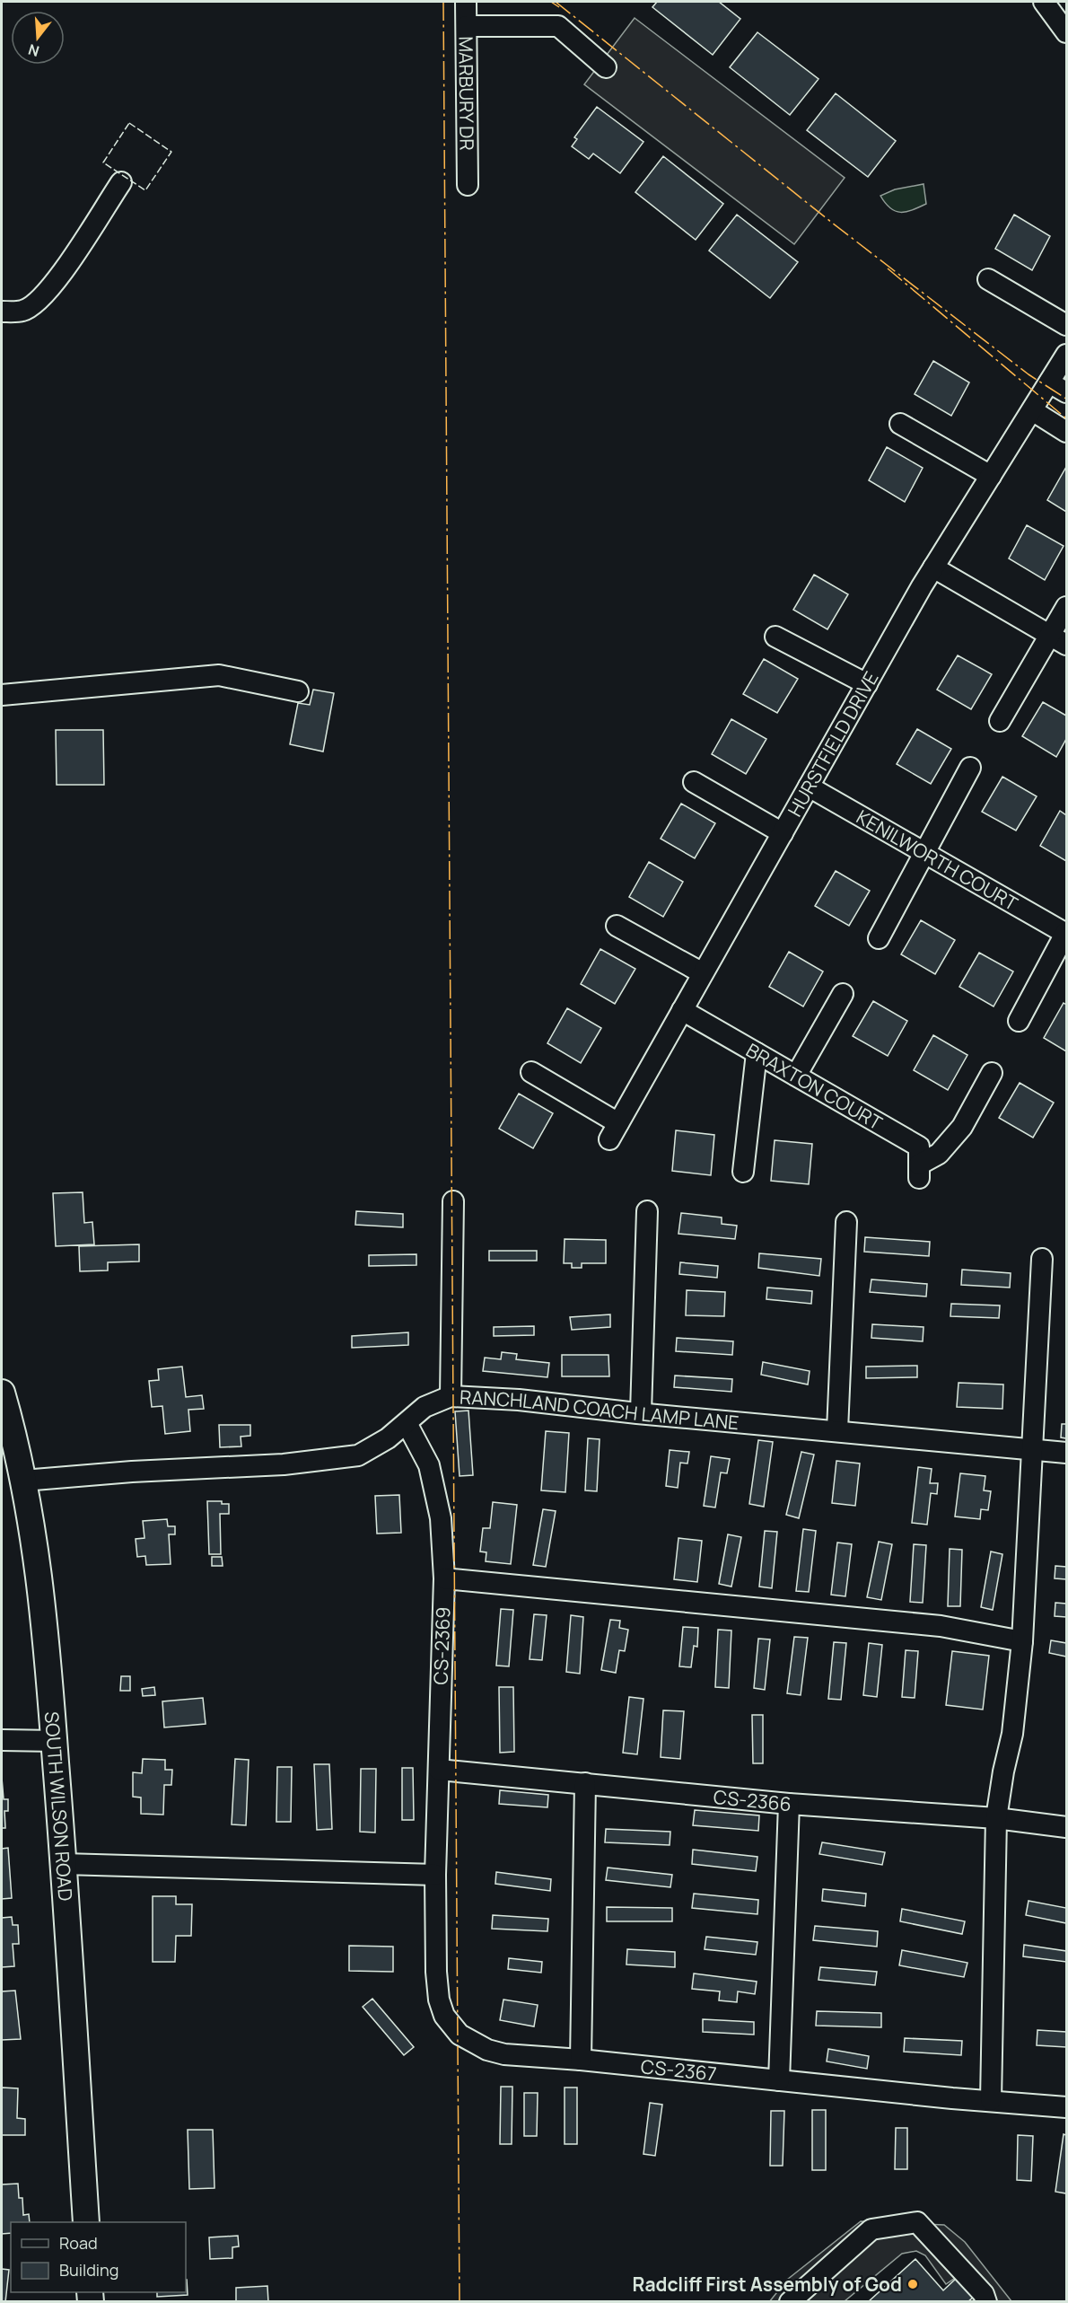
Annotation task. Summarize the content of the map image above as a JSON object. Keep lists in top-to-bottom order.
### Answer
{
  "streets": {
    "main road": ["SOUTH WILSON ROAD"],
    "street": [
      "MARBURY DR",
      "HURSTFIELD DRIVE",
      "KENILWORTH COURT",
      "BRAXTON COURT",
      "RANCHLAND COACH LAMP LANE",
      "CS-2369",
      "CS-2366",
      "CS-2367"
    ]
  },
  "crossings": [
    ["HURSTFIELD DRIVE", "KENILWORTH COURT"],
    ["HURSTFIELD DRIVE", "BRAXTON COURT"],
    ["RANCHLAND COACH LAMP LANE", "CS-2369"],
    ["RANCHLAND COACH LAMP LANE", "SOUTH WILSON ROAD"],
    ["CS-2369", "CS-2366"],
    ["CS-2369", "CS-2367"]
  ],
  "places": ["Radcliff First Assembly of God"],
  "legend": ["Road", "Building"],
  "north": "bottom"
}
